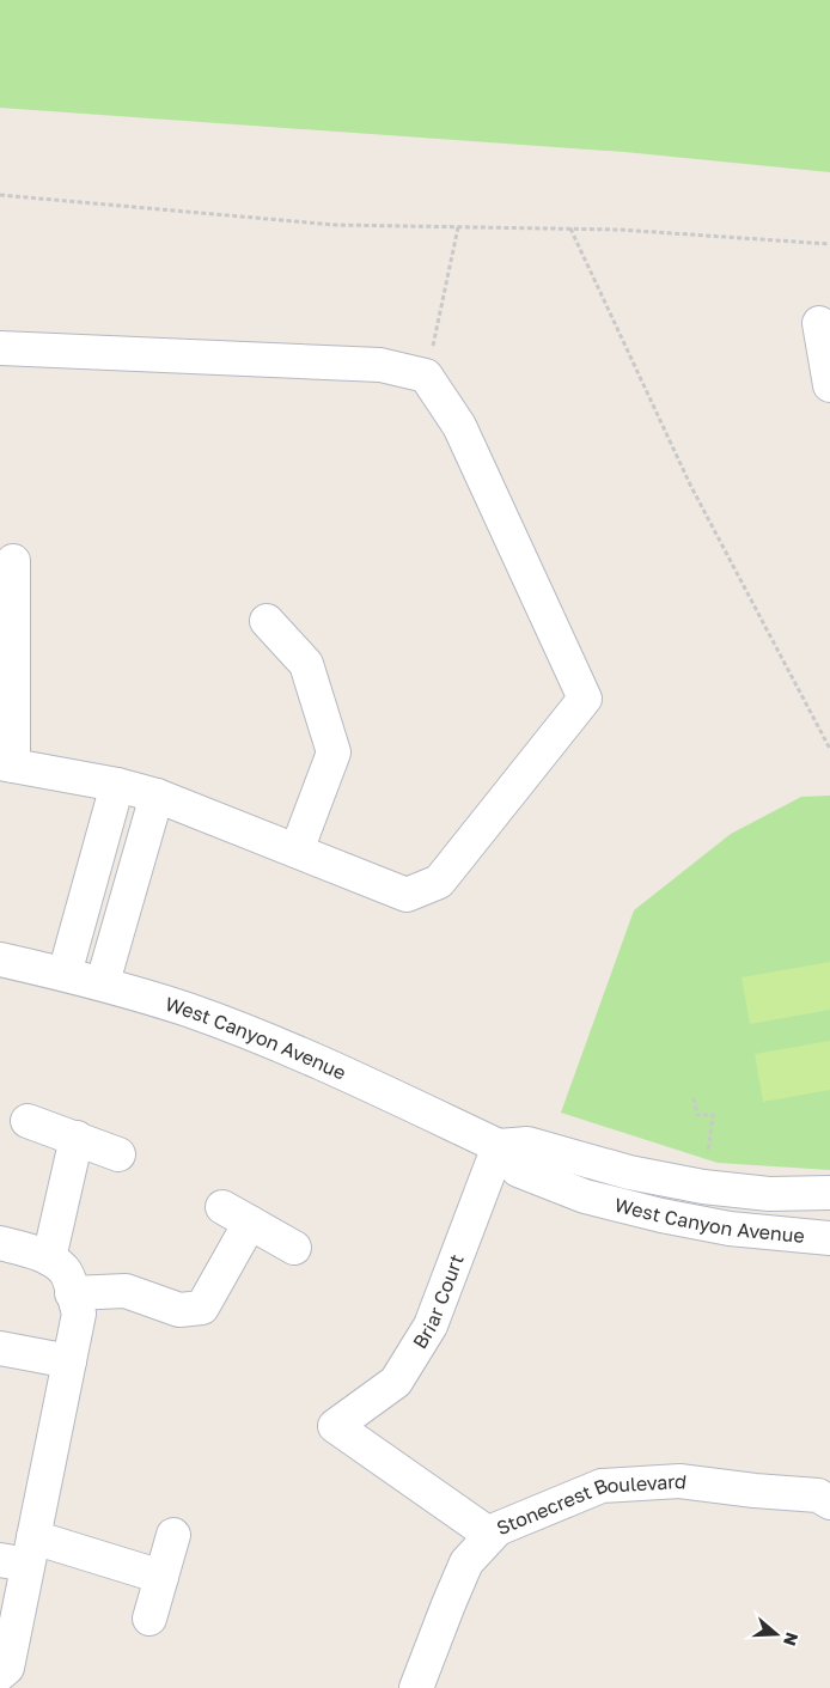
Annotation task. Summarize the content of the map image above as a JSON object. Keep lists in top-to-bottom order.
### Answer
{
  "streets": {
    "street": ["West Canyon Avenue", "Briar Court", "Stonecrest Boulevard"]
  },
  "crossings": [
    ["West Canyon Avenue", "Briar Court"],
    ["Briar Court", "Stonecrest Boulevard"]
  ],
  "north": "right"
}
